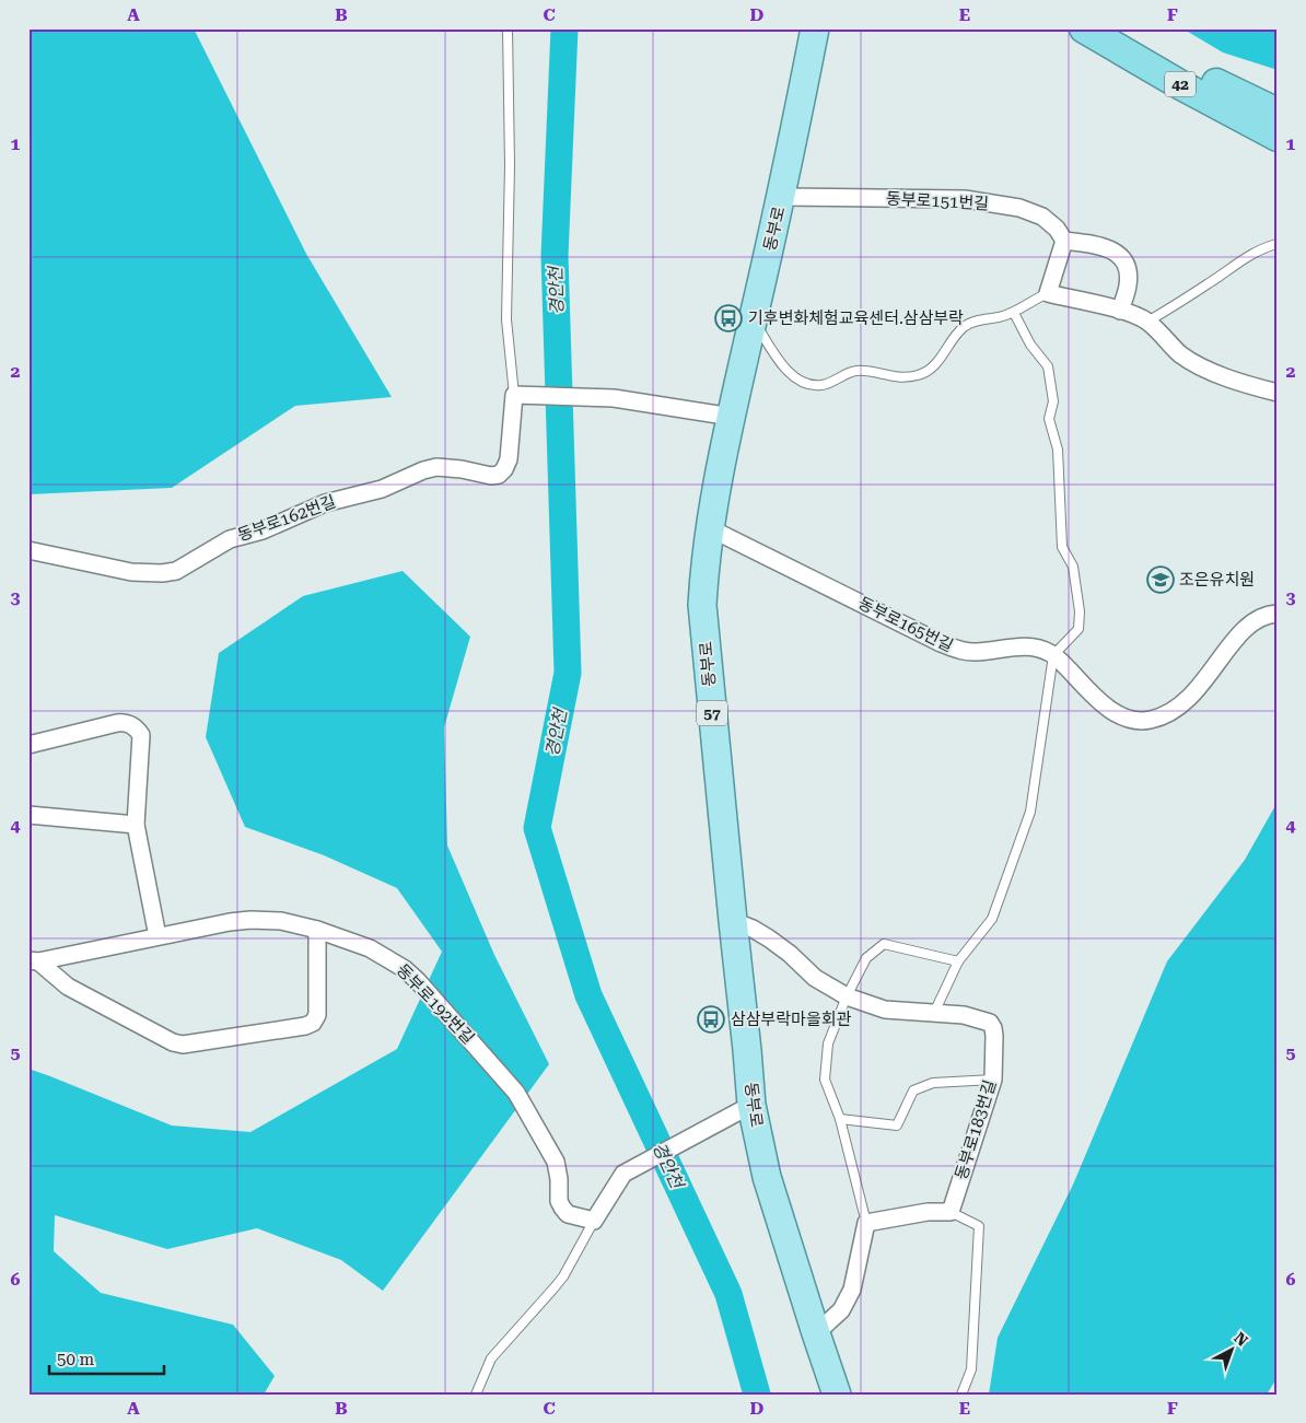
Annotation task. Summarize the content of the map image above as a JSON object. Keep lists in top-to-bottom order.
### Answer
{
  "streets": {
    "highway": ["42"],
    "main road": ["동부로", "57"],
    "street": [
      "동부로151번길",
      "동부로162번길",
      "동부로165번길",
      "동부로192번길",
      "동부로183번길"
    ]
  },
  "crossings": [
    ["동부로151번길", "동부로"],
    ["동부로", "동부로165번길"],
    ["동부로", "동부로183번길"]
  ],
  "water": ["경안천"],
  "places": {
    "bus stop": ["기후변화체험교육센터.삼삼부락", "삼삼부락마을회관"],
    "school or university": ["조은유치원"]
  },
  "scale_bar": "50 m",
  "north": "top right",
  "grid": {
    "columns": [
      "A",
      "B",
      "C",
      "D",
      "E",
      "F"
    ],
    "rows": [
      "1",
      "2",
      "3",
      "4",
      "5",
      "6"
    ]
  }
}
